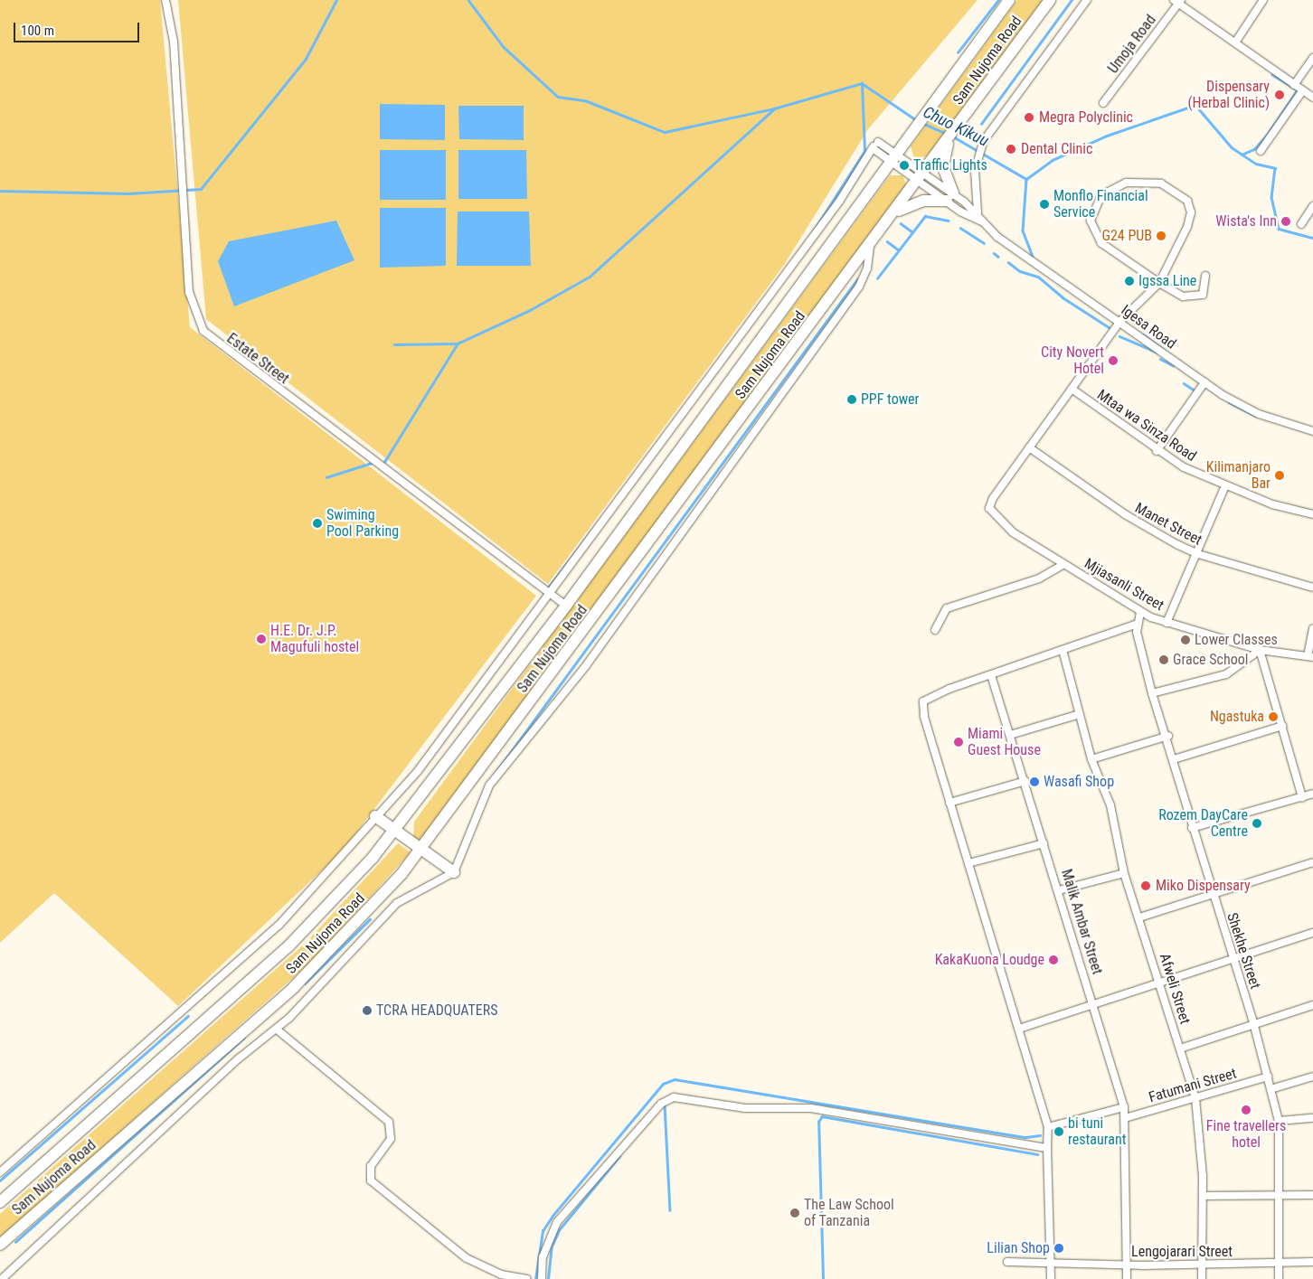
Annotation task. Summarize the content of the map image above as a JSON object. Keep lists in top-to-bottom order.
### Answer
{
  "streets": {
    "main road": ["Sam Nujoma Road"],
    "street": [
      "Umoja Road",
      "Igesa Road",
      "Estate Street",
      "Mtaa wa Sinza Road",
      "Manet Street",
      "Mjiasanli Street",
      "Malik Ambar Street",
      "Shekhe Street",
      "Afweli Street",
      "Fatumani Street",
      "Lengojarari Street"
    ]
  },
  "crossings": [
    ["Sam Nujoma Road", "Igesa Road"],
    ["Sam Nujoma Road", "Estate Street"],
    ["Manet Street", "Mjiasanli Street"],
    ["Mjiasanli Street", "Shekhe Street"],
    ["Malik Ambar Street", "Fatumani Street"],
    ["Malik Ambar Street", "Lengojarari Street"],
    ["Shekhe Street", "Fatumani Street"],
    ["Shekhe Street", "Lengojarari Street"],
    ["Afweli Street", "Fatumani Street"],
    ["Afweli Street", "Lengojarari Street"]
  ],
  "water": ["Chuo Kikuu"],
  "places": [
    "Dispensary (Herbal Clinic)",
    "Megra Polyclinic",
    "Dental Clinic",
    "Traffic Lights",
    "Monflo Financial Service",
    "Wista's Inn",
    "G24 PUB",
    "Igssa Line",
    "City Novert Hotel",
    "PPF tower",
    "Kilimanjaro Bar",
    "Swiming Pool Parking",
    "H.E. Dr. J.P. Magufuli hostel",
    "Lower Classes",
    "Grace School",
    "Ngastuka",
    "Miami Guest House",
    "Wasafi Shop",
    "Rozem DayCare Centre",
    "Miko Dispensary",
    "KakaKuona Loudge",
    "TCRA HEADQUATERS",
    "Fine travellers hotel",
    "bi tuni restaurant",
    "The Law School of Tanzania",
    "Lilian Shop"
  ],
  "scale_bar": "100 m"
}
